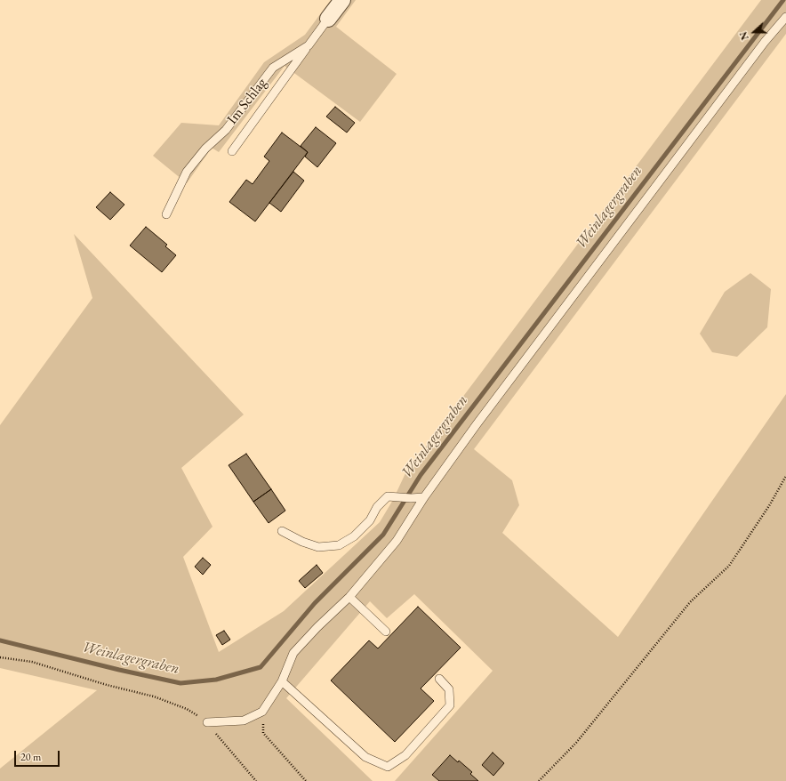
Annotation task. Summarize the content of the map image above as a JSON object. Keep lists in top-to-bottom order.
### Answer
{
  "streets": {
    "street": ["Im Schlag"]
  },
  "water": ["Weinlagergraben"],
  "scale_bar": "20 m",
  "north": "left"
}
